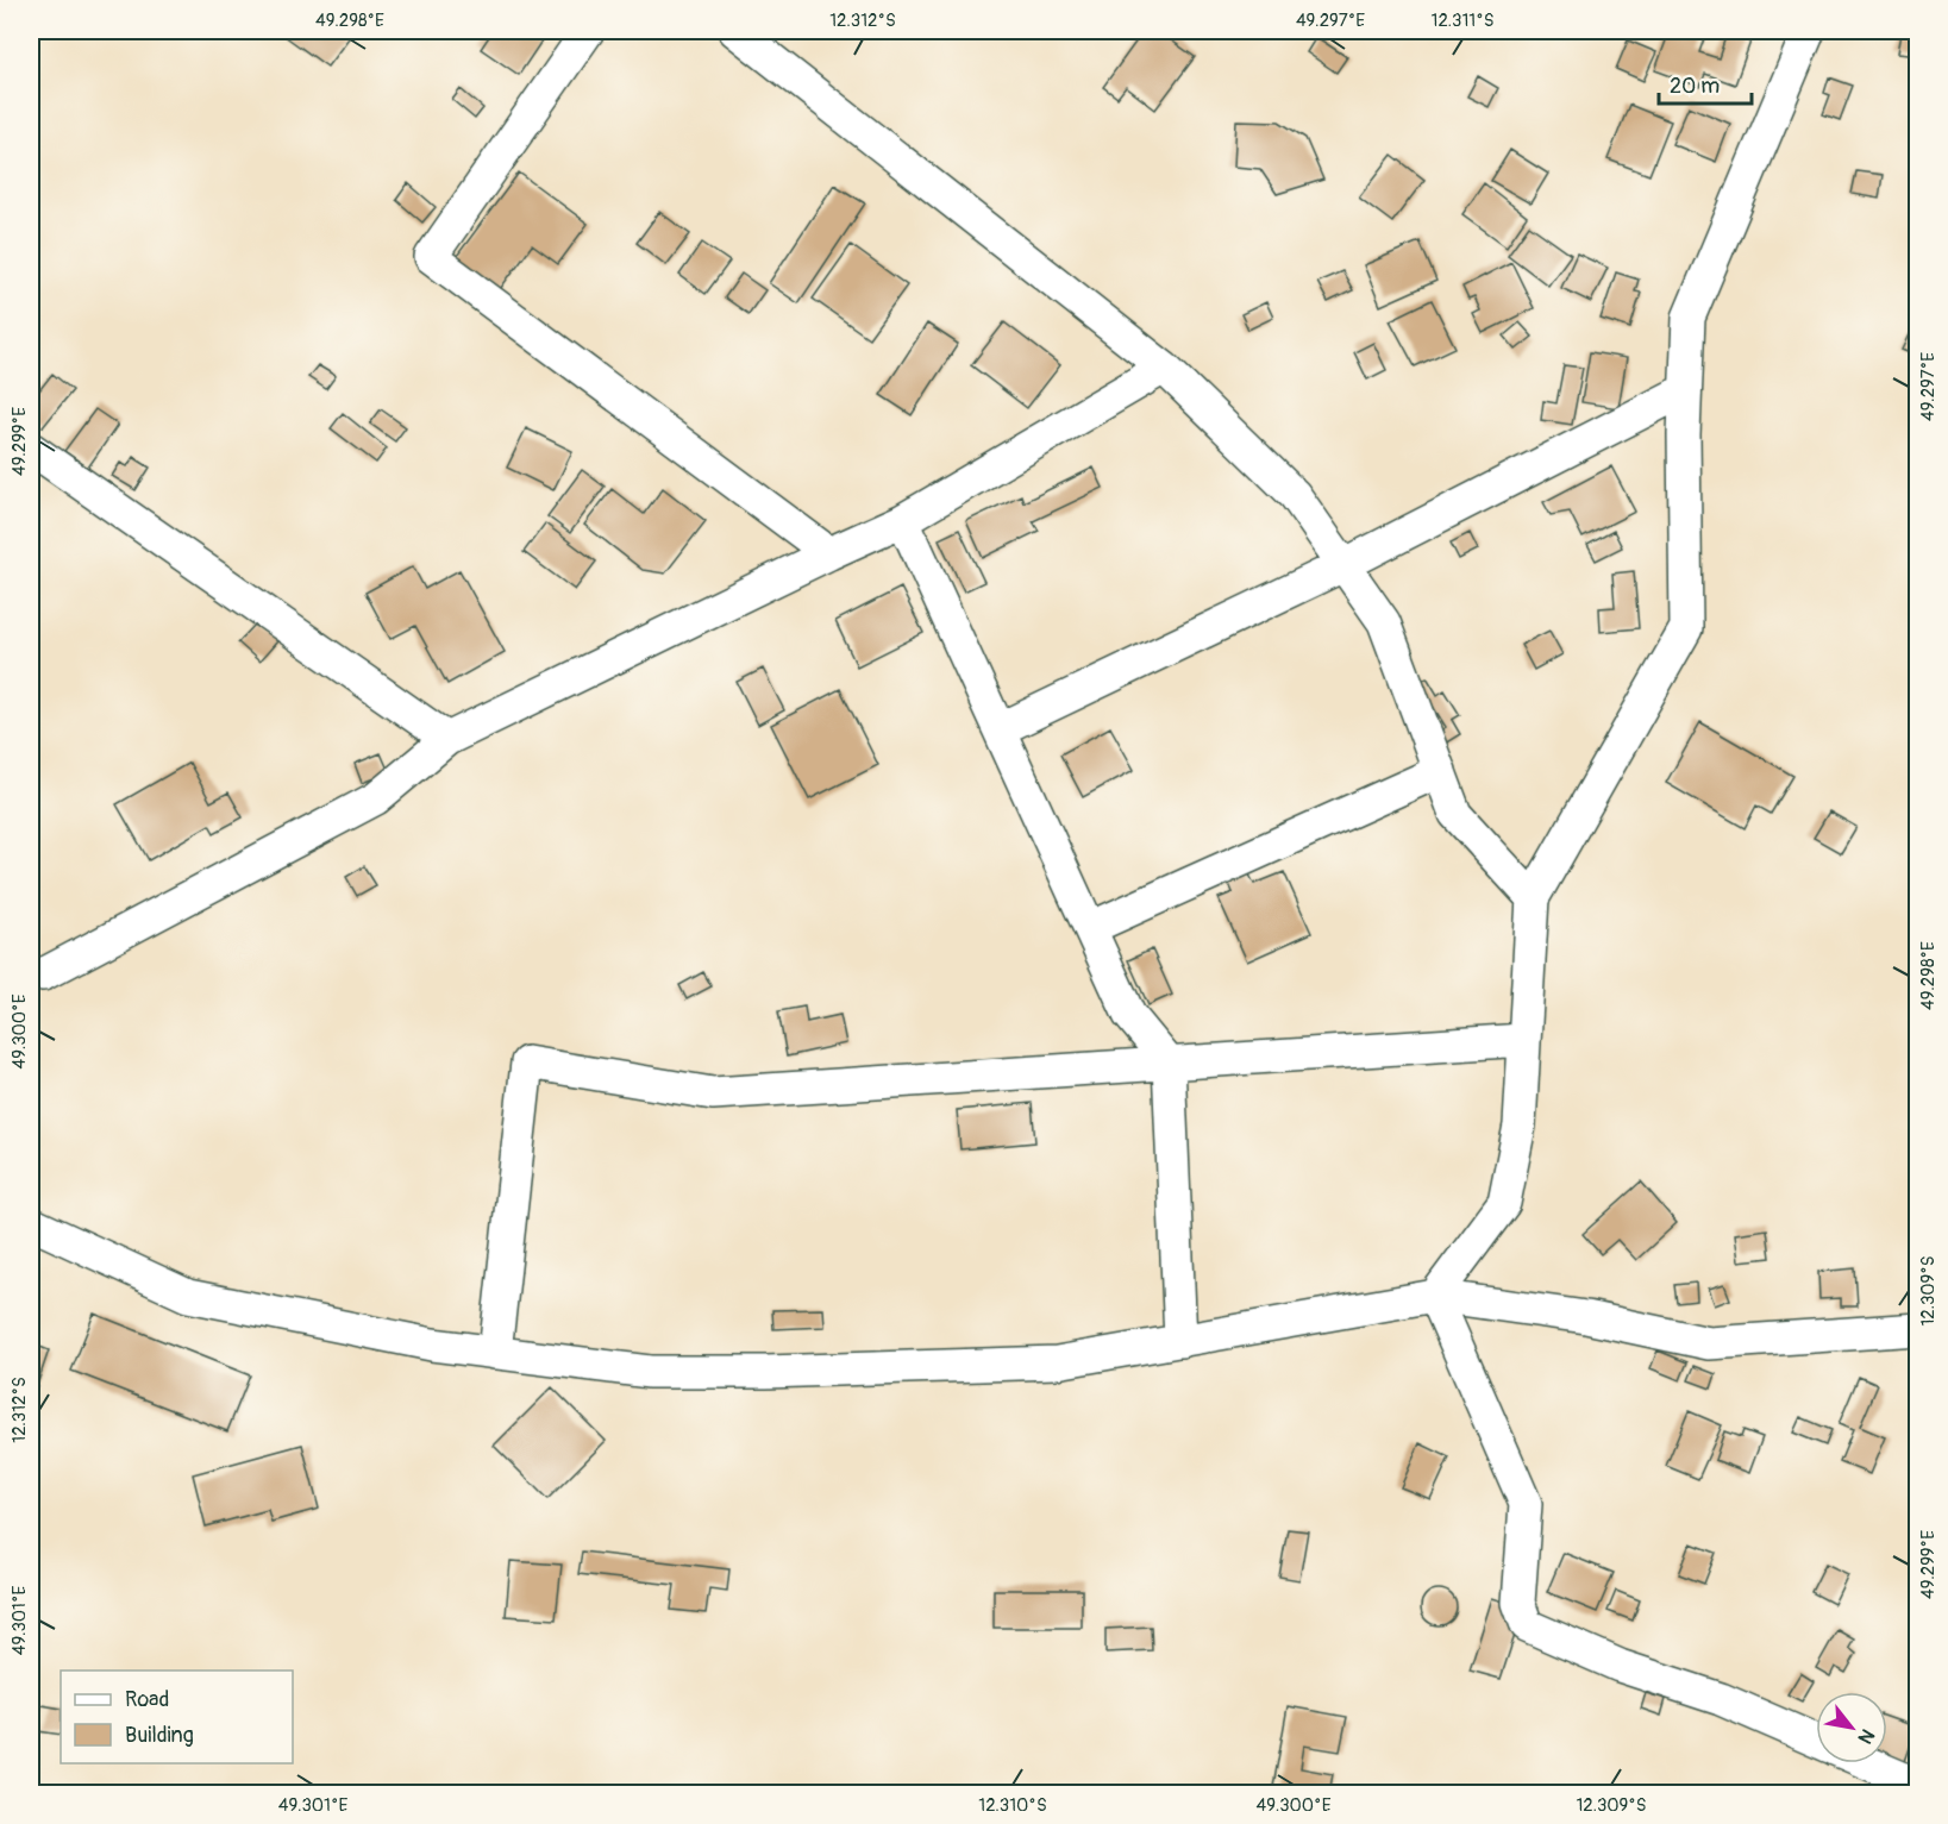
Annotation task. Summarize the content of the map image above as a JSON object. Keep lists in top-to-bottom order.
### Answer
{
  "legend": ["Road", "Building"],
  "scale_bar": "20 m",
  "north": "bottom right",
  "coordinates": [
    "49.298°E",
    "12.312°S",
    "49.297°E",
    "12.311°S",
    "49.299°E",
    "49.300°E",
    "12.309°S",
    "49.301°E",
    "12.310°S"
  ]
}
